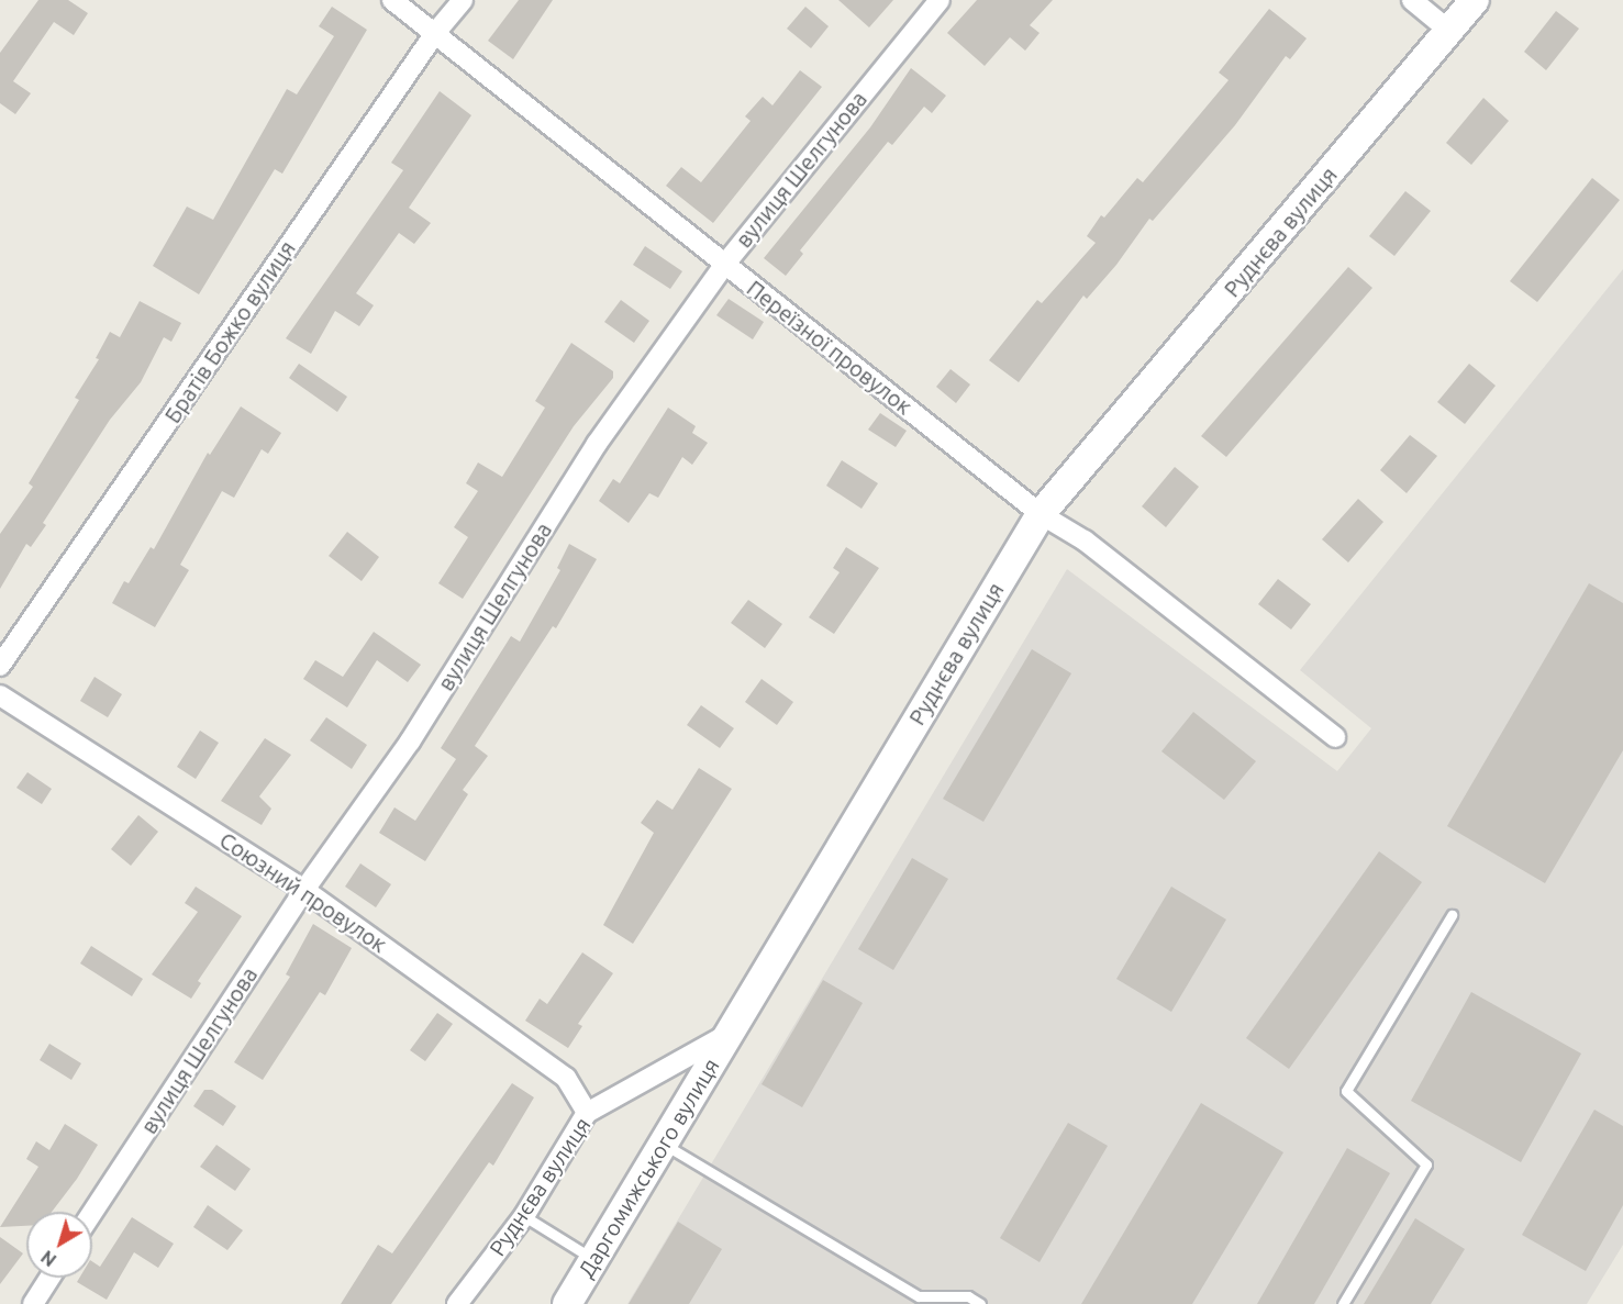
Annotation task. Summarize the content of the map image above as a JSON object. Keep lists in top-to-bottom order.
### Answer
{
  "streets": {
    "street": [
      "вулиця Шелгунова",
      "Руднєва вулиця",
      "Братів Божко вулиця",
      "Переїзної провулок",
      "Союзний провулок",
      "Даргомижського вулиця"
    ]
  },
  "crossings": [
    ["вулиця Шелгунова", "Переїзної провулок"],
    ["вулиця Шелгунова", "Союзний провулок"],
    ["Руднєва вулиця", "Переїзної провулок"],
    ["Руднєва вулиця", "Союзний провулок"],
    ["Руднєва вулиця", "Даргомижського вулиця"],
    ["Братів Божко вулиця", "Переїзної провулок"]
  ],
  "north": "bottom left"
}
